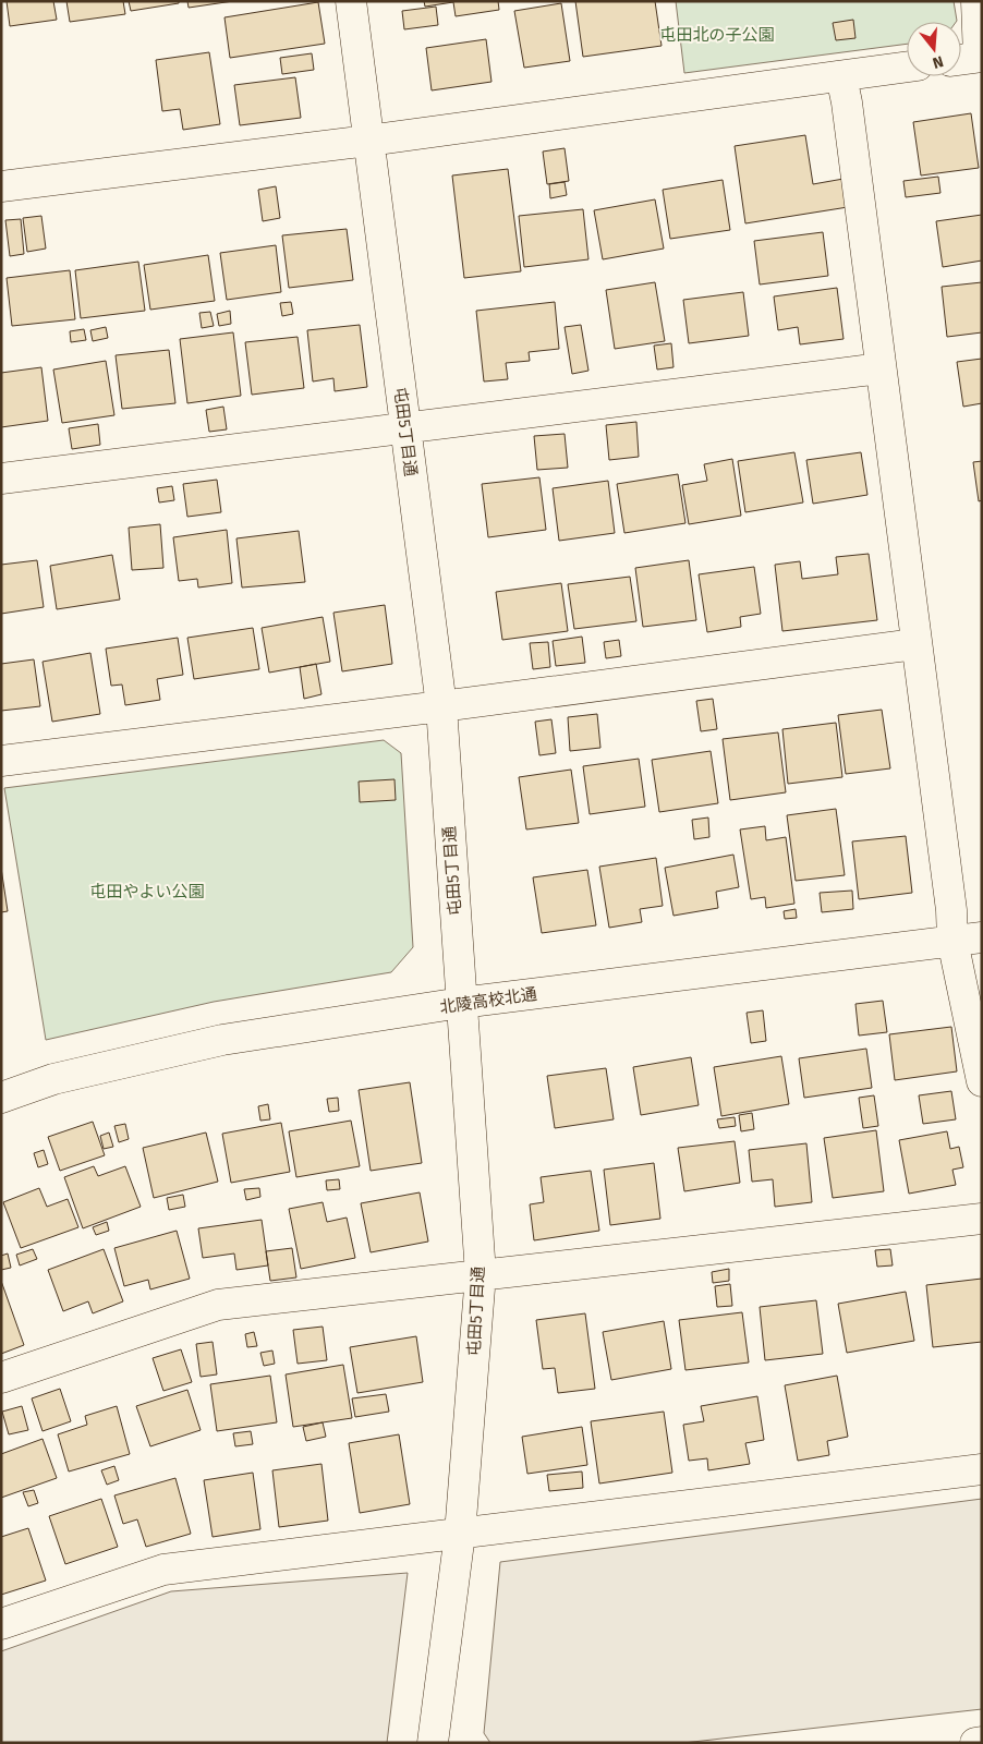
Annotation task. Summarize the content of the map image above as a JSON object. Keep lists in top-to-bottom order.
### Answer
{
  "streets": {
    "street": ["屯田5丁目通", "北陵高校北通"]
  },
  "crossings": [
    ["屯田5丁目通", "北陵高校北通"]
  ],
  "parks": ["屯田北の子公園", "屯田やよい公園"],
  "north": "bottom"
}
